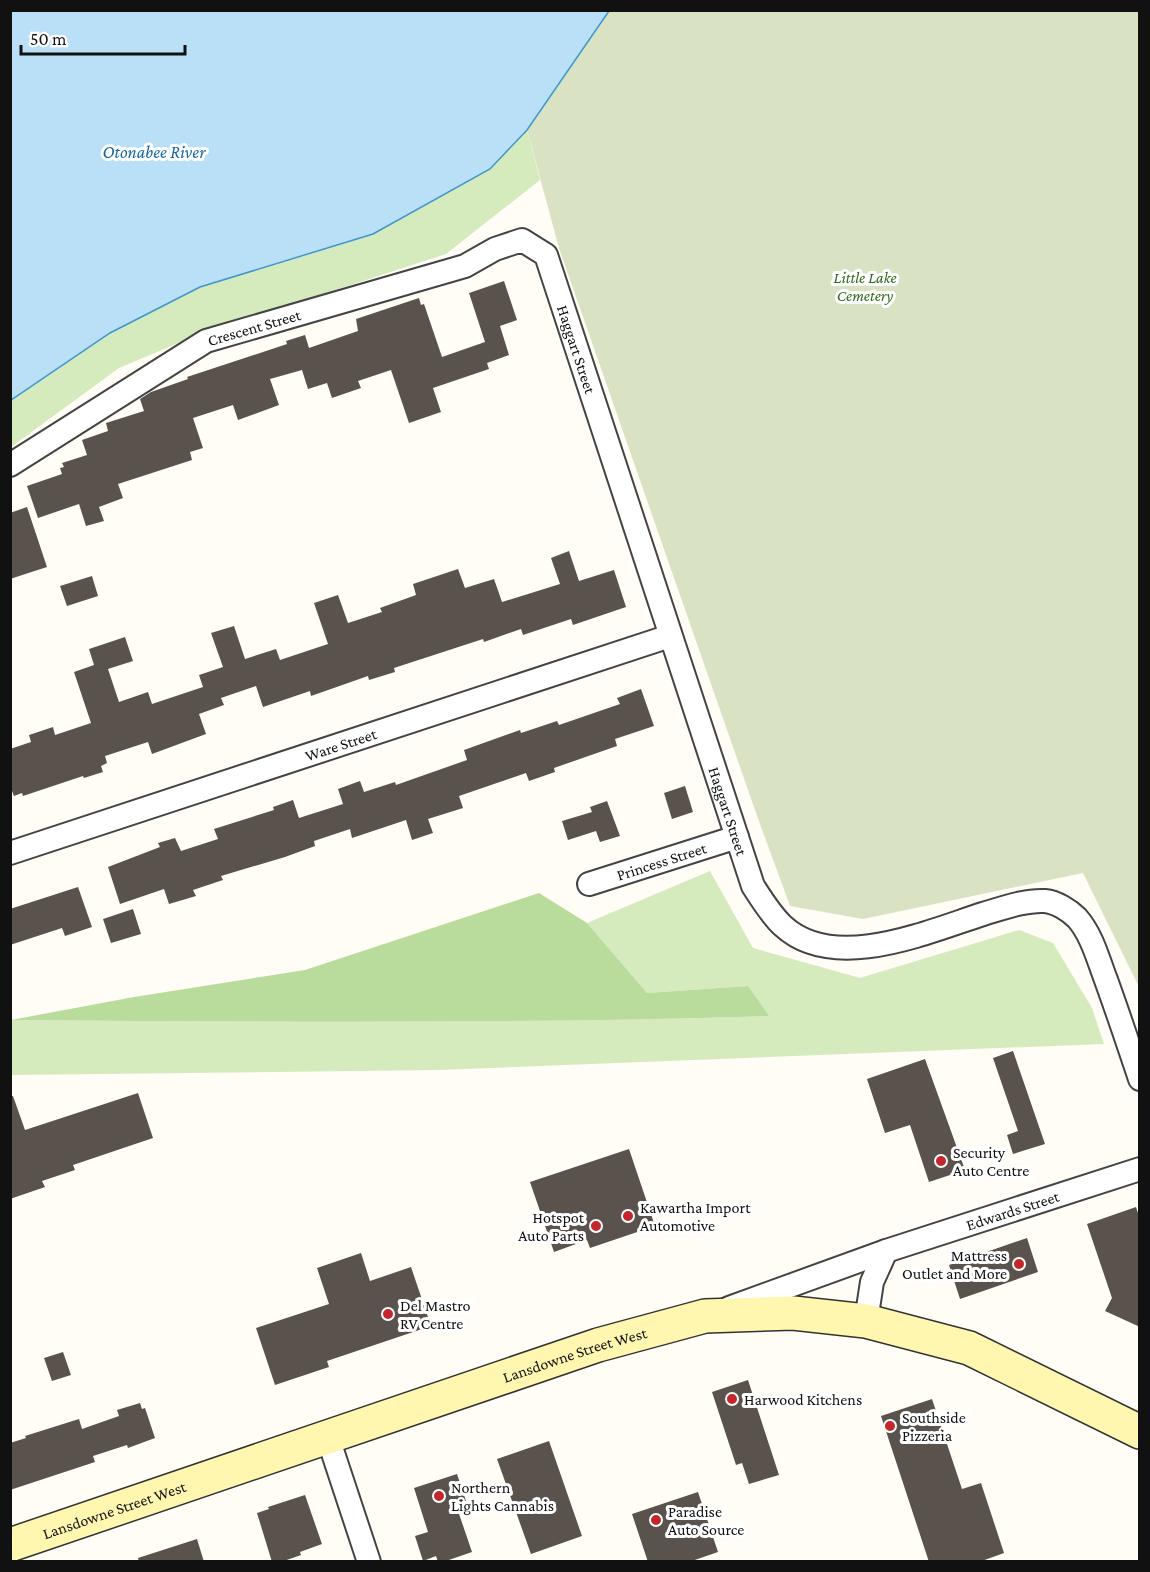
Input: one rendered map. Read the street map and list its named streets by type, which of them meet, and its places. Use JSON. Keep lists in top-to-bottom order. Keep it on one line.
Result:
{"streets":{"main road":["Lansdowne Street West"],"street":["Crescent Street","Haggart Street","Ware Street","Princess Street","Edwards Street"]},"crossings":[["Crescent Street","Haggart Street"],["Haggart Street","Ware Street"],["Haggart Street","Princess Street"],["Edwards Street","Lansdowne Street West"]],"water":["Otonabee River"],"parks":["Little Lake Cemetery"],"places":["Security Auto Centre","Kawartha Import Automotive","Hotspot Auto Parts","Mattress Outlet and More","Del Mastro RV Centre","Harwood Kitchens","Southside Pizzeria","Northern Lights Cannabis","Paradise Auto Source"],"scale_bar":"50 m"}
